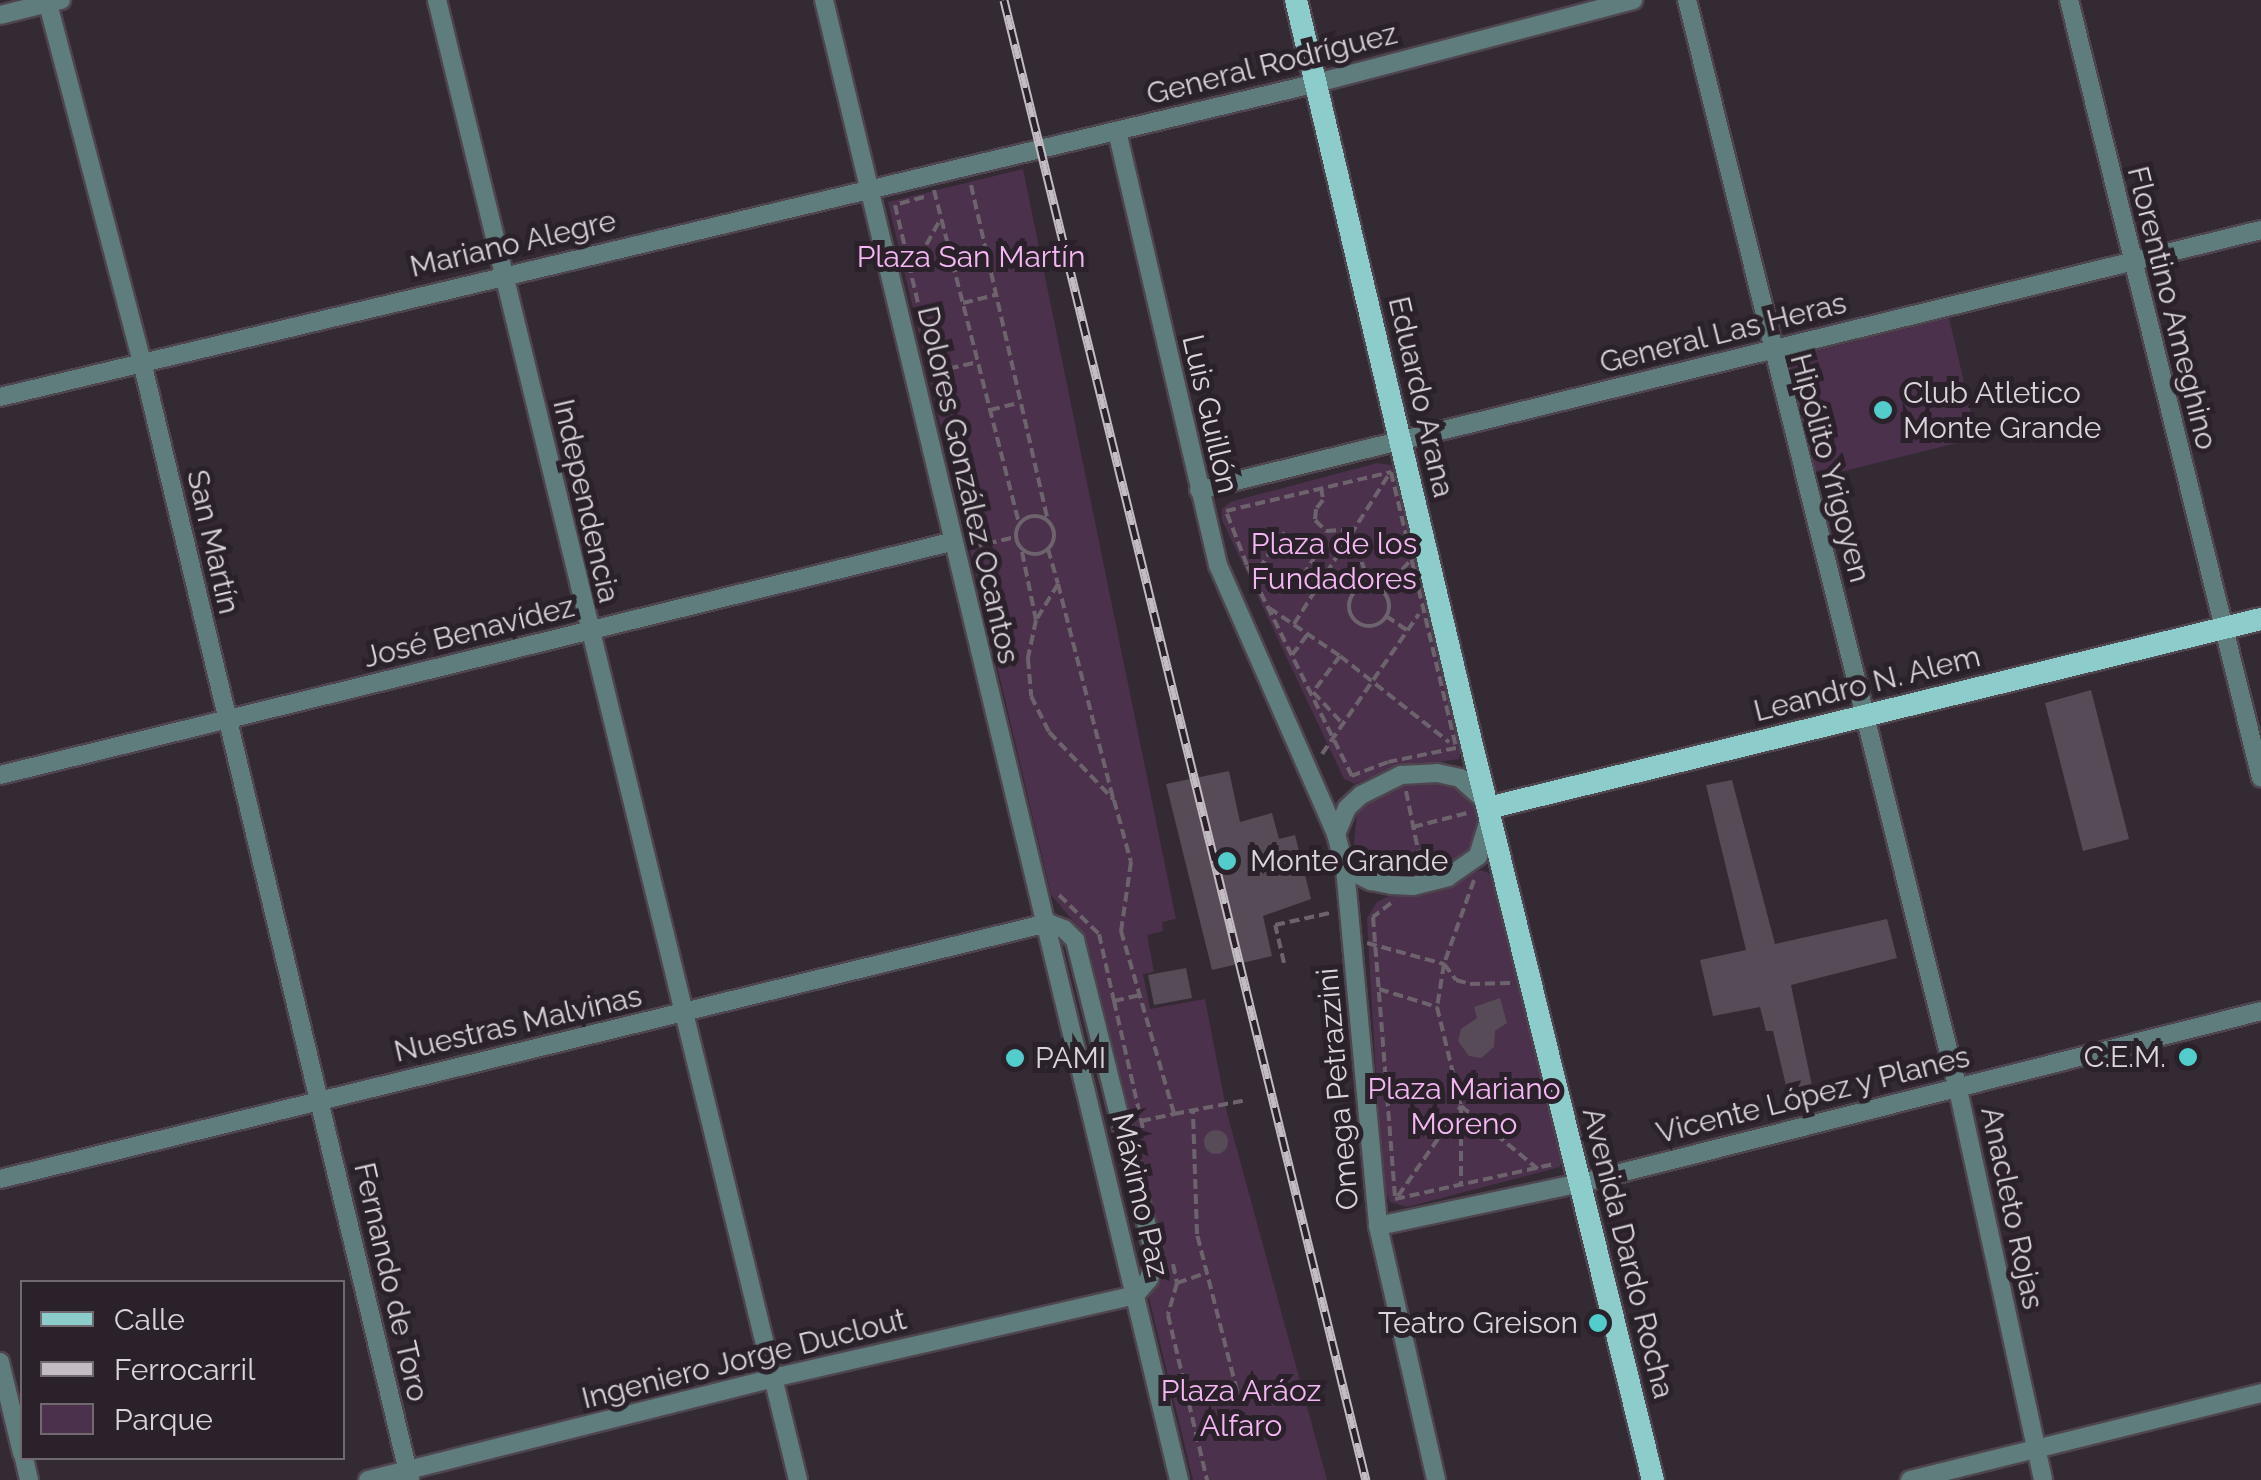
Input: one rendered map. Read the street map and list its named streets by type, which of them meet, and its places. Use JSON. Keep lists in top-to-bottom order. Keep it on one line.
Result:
{"streets":{"main road":["Eduardo Arana","Leandro N. Alem","Avenida Dardo Rocha"],"street":["General Rodríguez","Mariano Alegre","Florentino Ameghino","General Las Heras","Luis Guillón","Hipólito Yrigoyen","Dolores González Ocantos","Independencia","San Martín","José Benavídez","Nuestras Malvinas","Omega Petrazzini","Vicente López y Planes","Máximo Paz","Anacleto Rojas","Fernando de Toro","Ingeniero Jorge Duclout"]},"crossings":[["General Rodríguez","Mariano Alegre"],["General Rodríguez","Eduardo Arana"],["General Rodríguez","Luis Guillón"],["Mariano Alegre","Dolores González Ocantos"],["Mariano Alegre","Independencia"],["Mariano Alegre","San Martín"],["Florentino Ameghino","General Las Heras"],["Florentino Ameghino","Leandro N. Alem"],["General Las Heras","Eduardo Arana"],["General Las Heras","Luis Guillón"],["General Las Heras","Hipólito Yrigoyen"],["Eduardo Arana","Leandro N. Alem"],["Eduardo Arana","Avenida Dardo Rocha"],["Luis Guillón","Omega Petrazzini"],["Hipólito Yrigoyen","Leandro N. Alem"],["Hipólito Yrigoyen","Anacleto Rojas"],["Dolores González Ocantos","José Benavídez"],["Dolores González Ocantos","Nuestras Malvinas"],["Dolores González Ocantos","Máximo Paz"],["Independencia","José Benavídez"],["Independencia","Nuestras Malvinas"],["Independencia","Ingeniero Jorge Duclout"],["San Martín","José Benavídez"],["San Martín","Nuestras Malvinas"],["San Martín","Fernando de Toro"],["Leandro N. Alem","Anacleto Rojas"],["Leandro N. Alem","Avenida Dardo Rocha"],["Nuestras Malvinas","Máximo Paz"],["Nuestras Malvinas","Fernando de Toro"],["Omega Petrazzini","Vicente López y Planes"],["Vicente López y Planes","Anacleto Rojas"],["Vicente López y Planes","Avenida Dardo Rocha"],["Máximo Paz","Ingeniero Jorge Duclout"],["Fernando de Toro","Ingeniero Jorge Duclout"]],"parks":["Plaza San Martín","Plaza de los Fundadores","Plaza Mariano Moreno","Plaza Aráoz Alfaro"],"places":["Club Atletico Monte Grande","Monte Grande","C.E.M.","PAMI","Teatro Greison"],"legend":["Calle","Ferrocarril","Parque"]}
